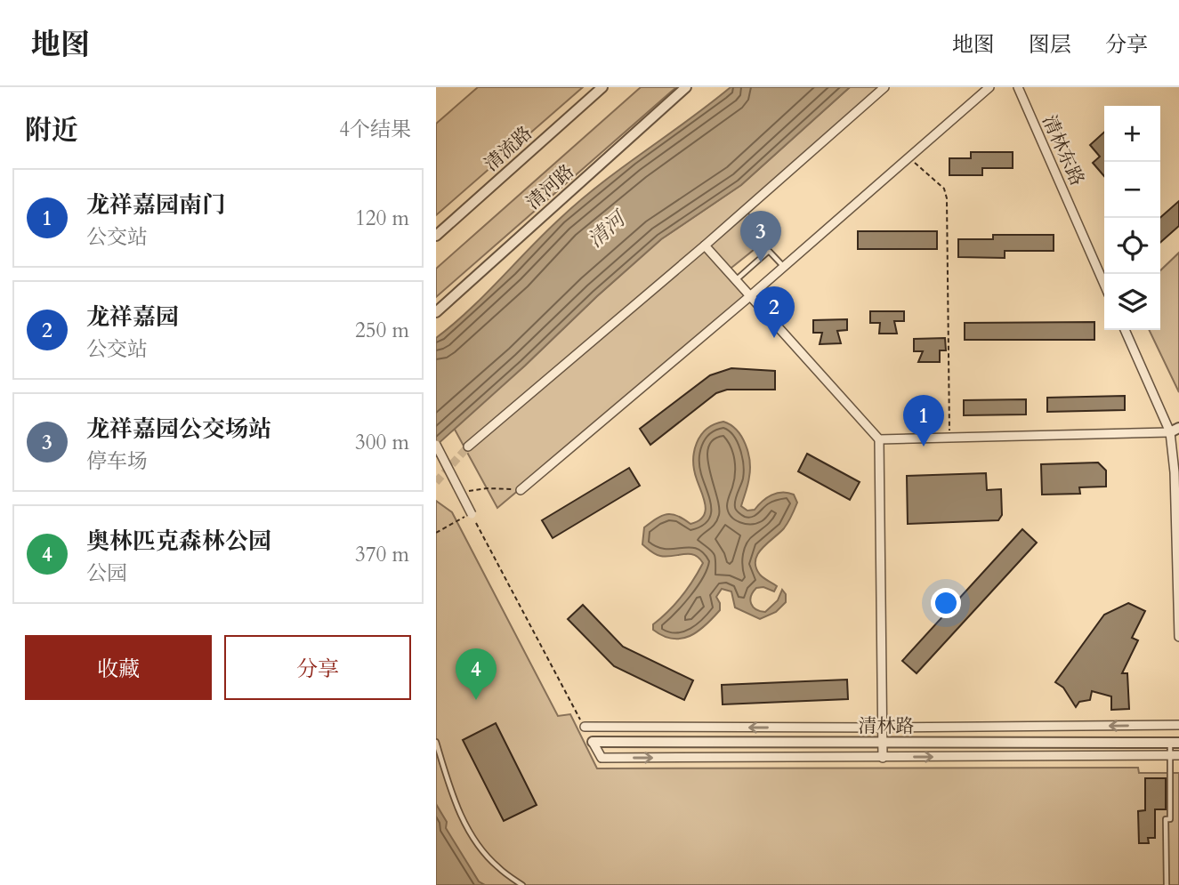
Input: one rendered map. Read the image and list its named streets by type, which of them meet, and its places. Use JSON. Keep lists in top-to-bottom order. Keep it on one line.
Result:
{"streets":{"street":["清流路","清林东路","清河路","清林路"]},"water":["清河"],"page":{"header":"地图","nav":["地图","图层","分享"],"heading":["附近","4个结果"],"map_buttons":["+","−"],"list":[{"mark":"1","name":"龙祥嘉园南门","note":"公交站","value":"120 m"},{"mark":"2","name":"龙祥嘉园","note":"公交站","value":"250 m"},{"mark":"3","name":"龙祥嘉园公交场站","note":"停车场","value":"300 m"},{"mark":"4","name":"奥林匹克森林公园","note":"公园","value":"370 m"}],"pins":["3","2","1","4"],"buttons":["收藏","分享"]}}
